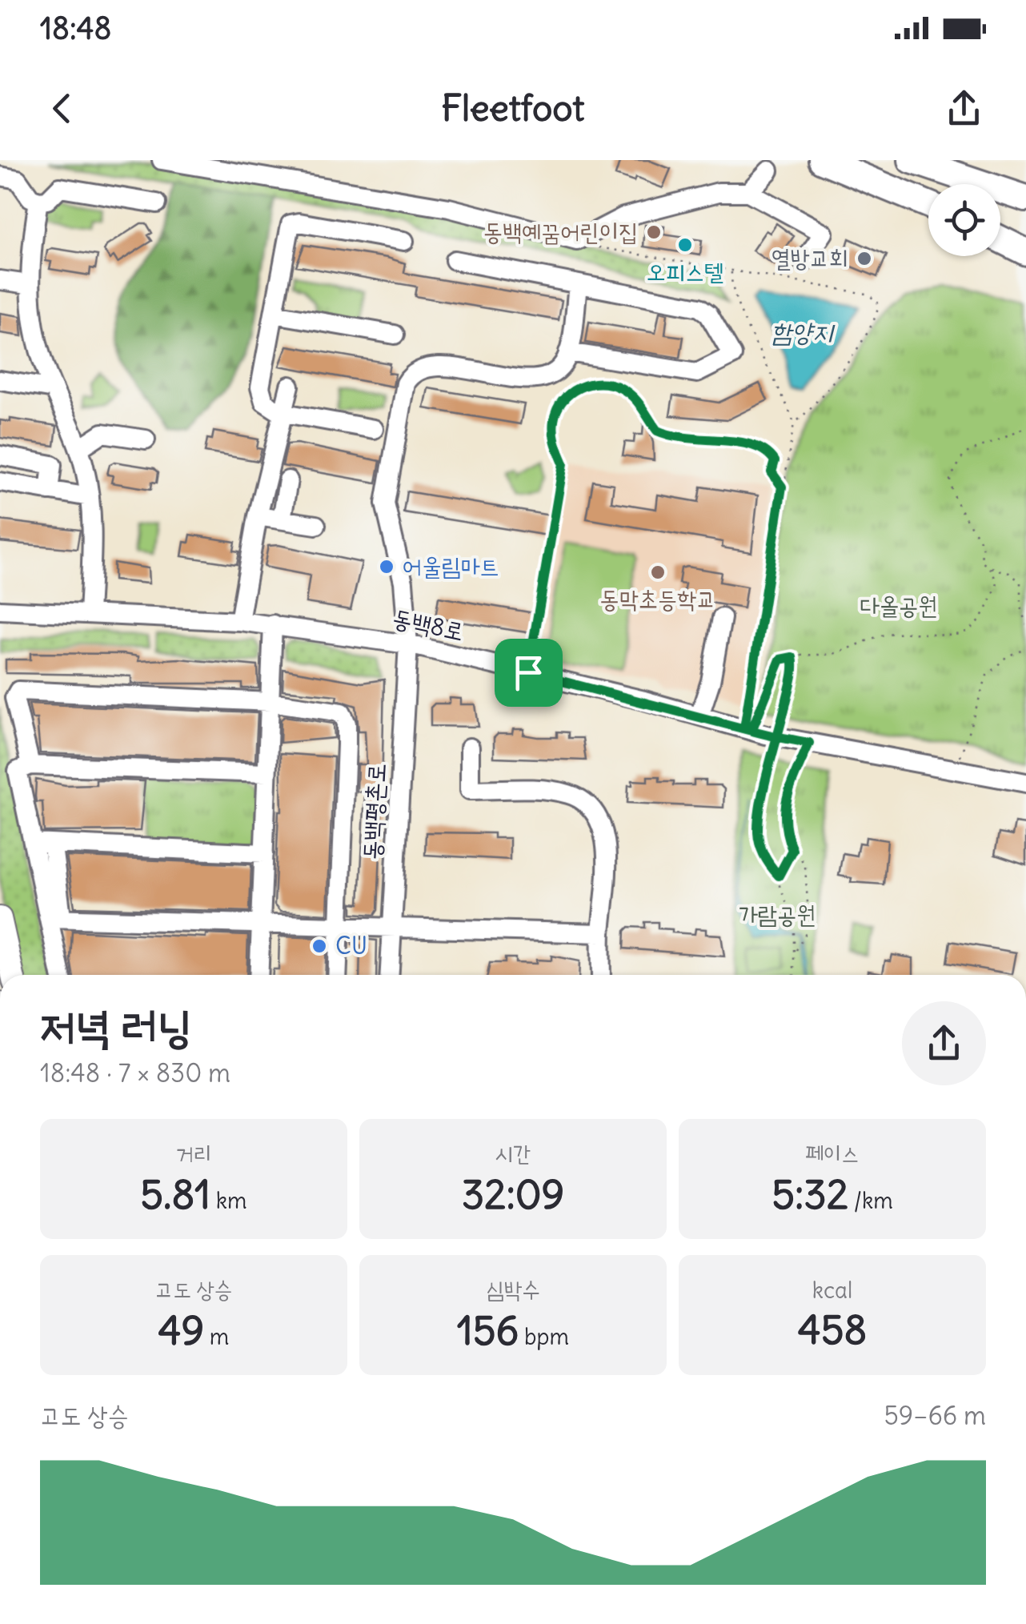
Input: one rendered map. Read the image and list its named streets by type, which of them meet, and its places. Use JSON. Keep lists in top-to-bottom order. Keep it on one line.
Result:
{"streets":{"street":["동백8로","동백평촌로"]},"crossings":[["동백8로","동백평촌로"]],"water":["함양지"],"parks":["다올공원","가람공원"],"places":["동백예꿈어린이집","오피스텔","열방교회","어울림마트","동막초등학교","CU"],"page":{"status":"18:48","header":"Fleetfoot","heading":["저녁 러닝","18:48 · 7 × 830 m"],"stats":[["거리","5.81 km"],["시간","32:09"],["페이스","5:32 /km"],["고도 상승","49 m"],["심박수","156 bpm"],["kcal","458"]],"chart":["고도 상승","59–66 m"]}}
